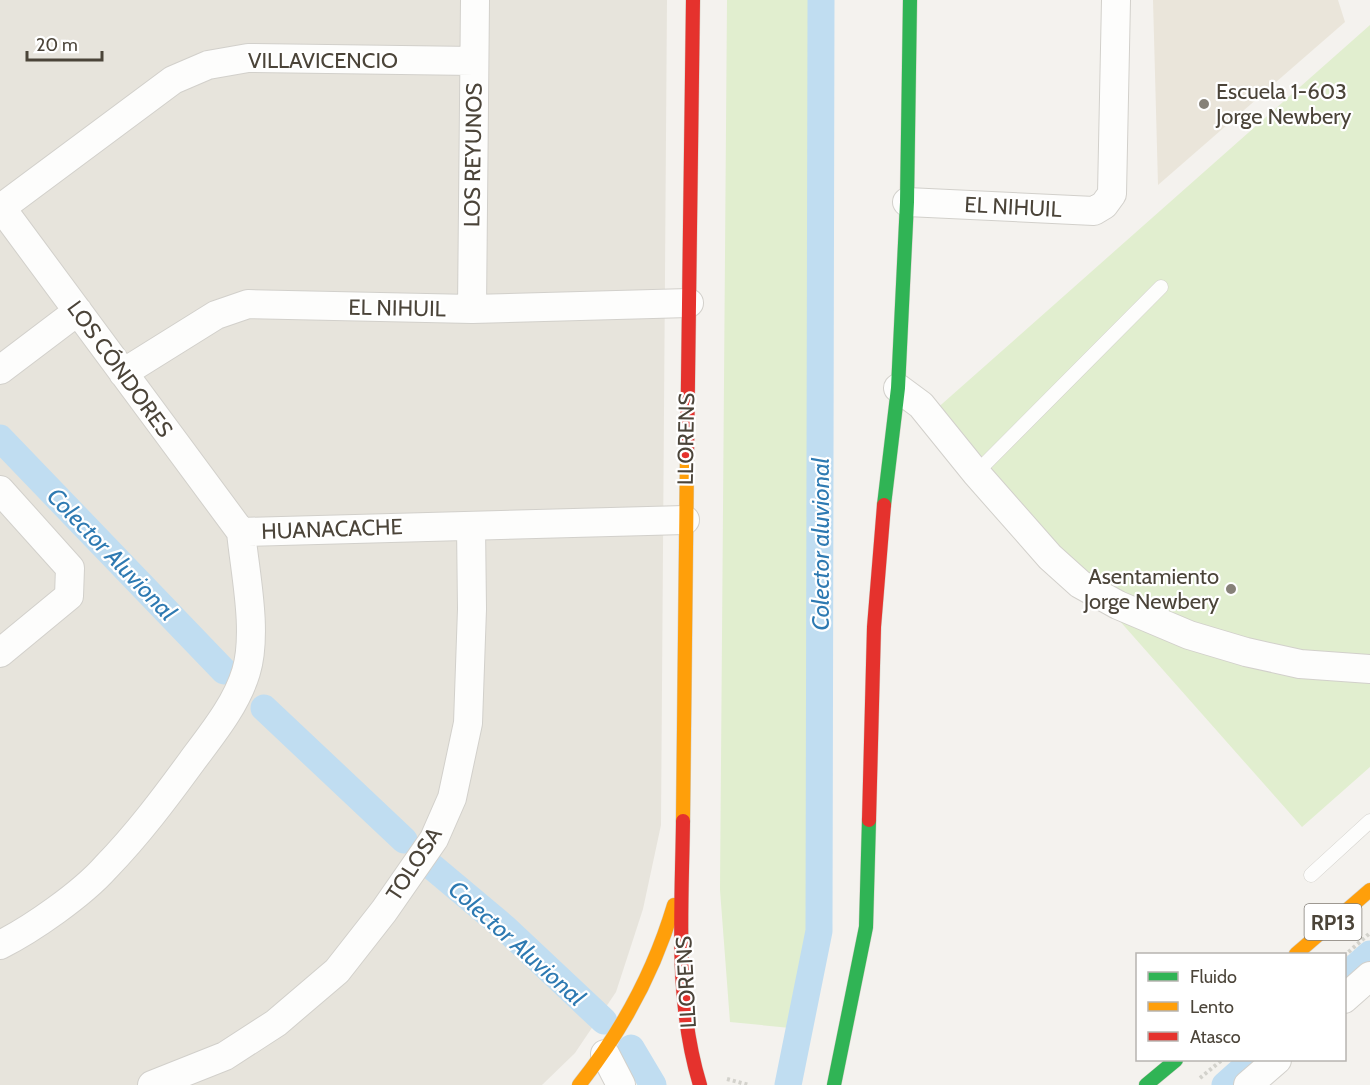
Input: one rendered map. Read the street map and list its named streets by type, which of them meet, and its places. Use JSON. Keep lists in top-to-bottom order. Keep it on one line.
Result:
{"streets":{"street":["VILLAVICENCIO","LOS REYUNOS","EL NIHUIL","LOS CÓNDORES","LLORENS","HUANACACHE","TOLOSA","RP13"]},"crossings":[["VILLAVICENCIO","LOS REYUNOS"],["VILLAVICENCIO","LOS CÓNDORES"],["LOS REYUNOS","EL NIHUIL"],["EL NIHUIL","LOS CÓNDORES"],["EL NIHUIL","LLORENS"],["LOS CÓNDORES","HUANACACHE"],["LLORENS","HUANACACHE"],["HUANACACHE","TOLOSA"]],"water":["Colector aluvional","Colector Aluvional"],"places":["Escuela 1-603 Jorge Newbery","Asentamiento Jorge Newbery"],"legend":["Fluido","Lento","Atasco"],"scale_bar":"20 m"}
